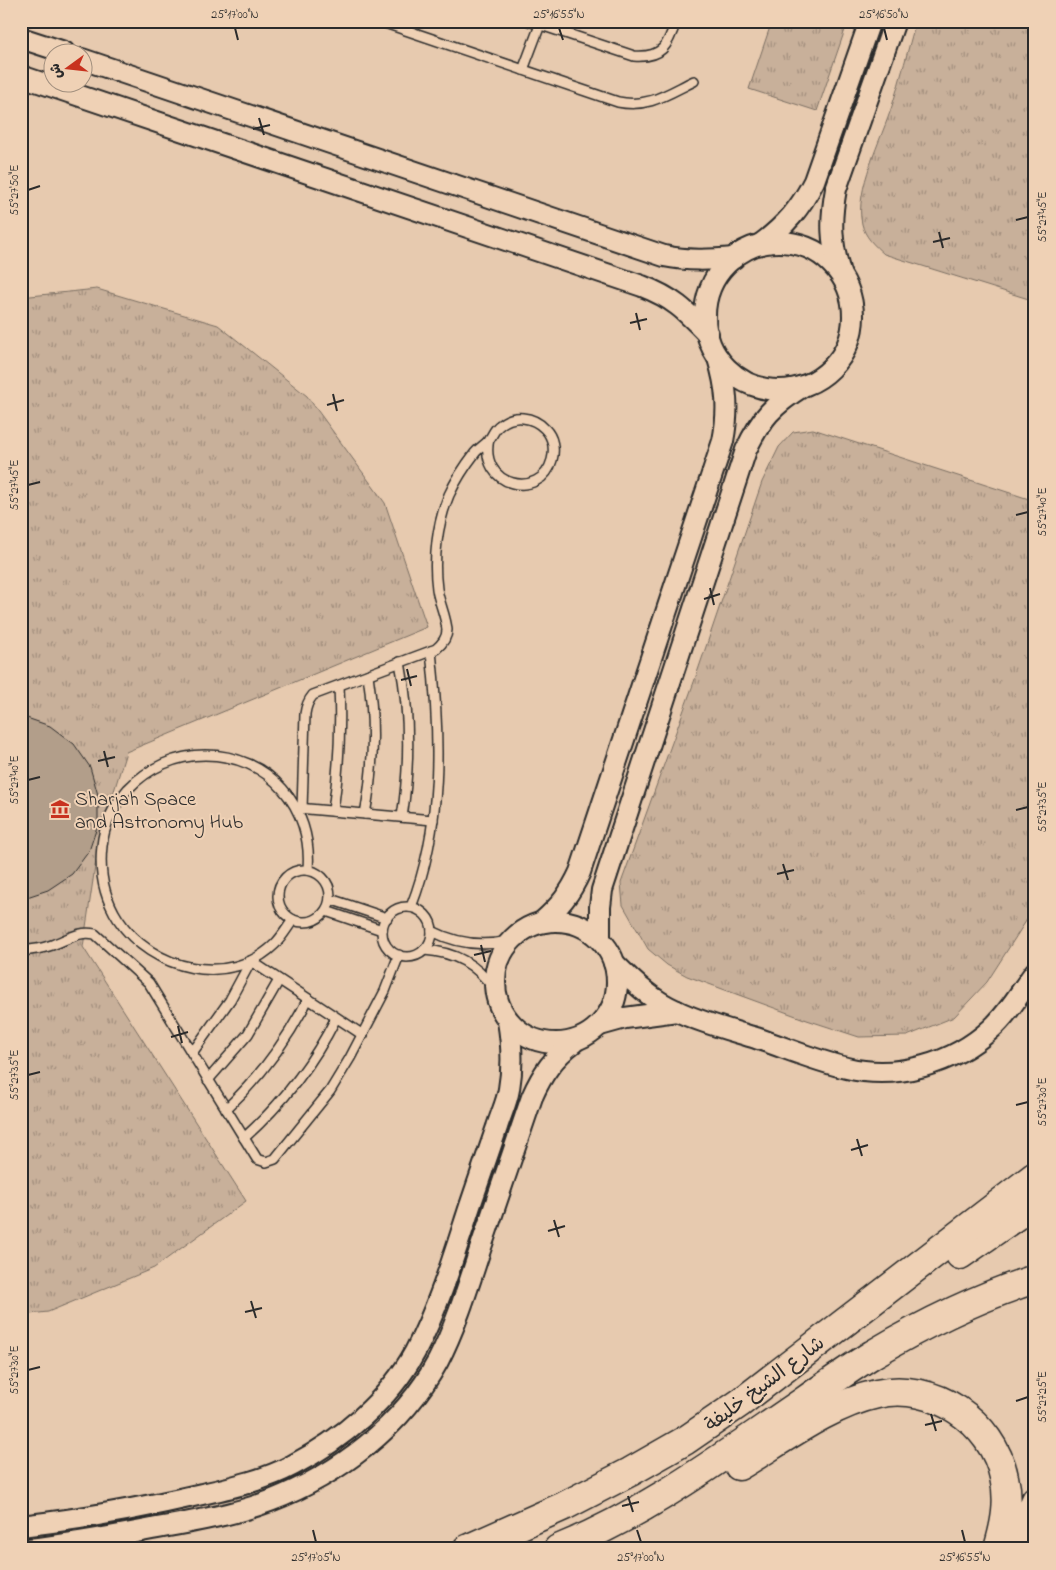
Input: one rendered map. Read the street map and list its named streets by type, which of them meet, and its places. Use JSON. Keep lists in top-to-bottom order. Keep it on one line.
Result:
{"streets":{"highway":["شارع الشيخ خليفة"]},"places":{"museum":["Sharjah Space and Astronomy Hub"]},"north":"left","coordinates":["25°17'00\"N","25°16'55\"N","25°16'50\"N","55°27'50\"E","55°27'45\"E","55°27'40\"E","55°27'35\"E","55°27'30\"E","55°27'25\"E","25°17'05\"N"]}
